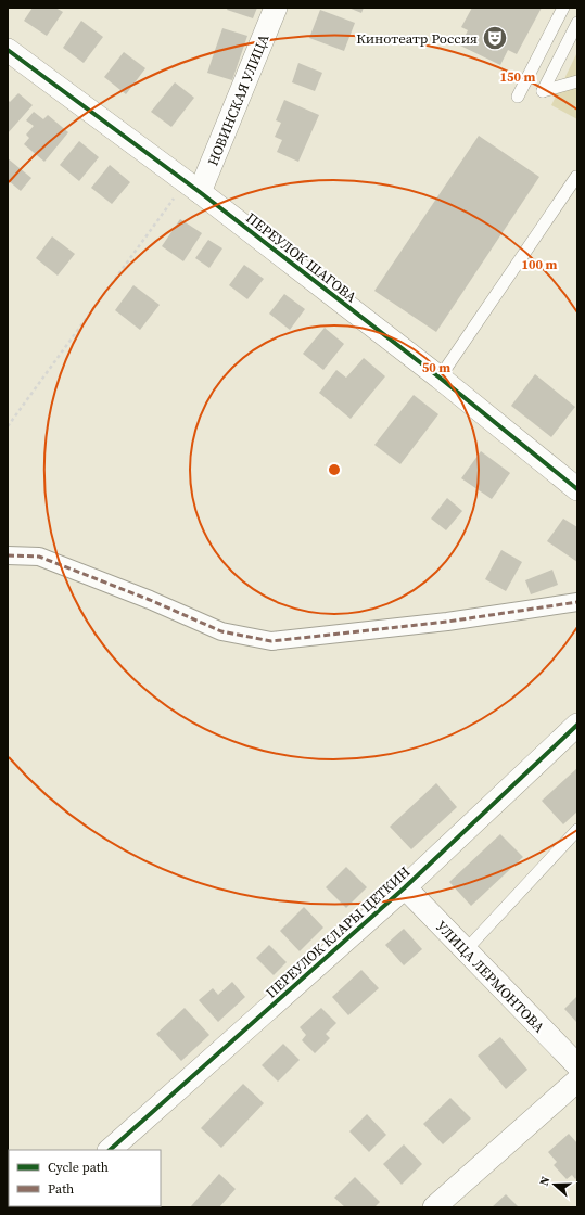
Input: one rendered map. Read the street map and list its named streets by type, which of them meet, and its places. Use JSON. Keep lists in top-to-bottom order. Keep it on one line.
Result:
{"streets":{"street":["НОВИНСКАЯ УЛИЦА","ПЕРЕУЛОК ШАГОВА","ПЕРЕУЛОК КЛАРЫ ЦЕТКИН","УЛИЦА ЛЕРМОНТОВА"]},"crossings":[["НОВИНСКАЯ УЛИЦА","ПЕРЕУЛОК ШАГОВА"],["ПЕРЕУЛОК КЛАРЫ ЦЕТКИН","УЛИЦА ЛЕРМОНТОВА"]],"places":{"theatre":["Кинотеатр Россия"]},"legend":["Cycle path","Path"],"north":"left","rings":["150 m","100 m","50 m"]}
